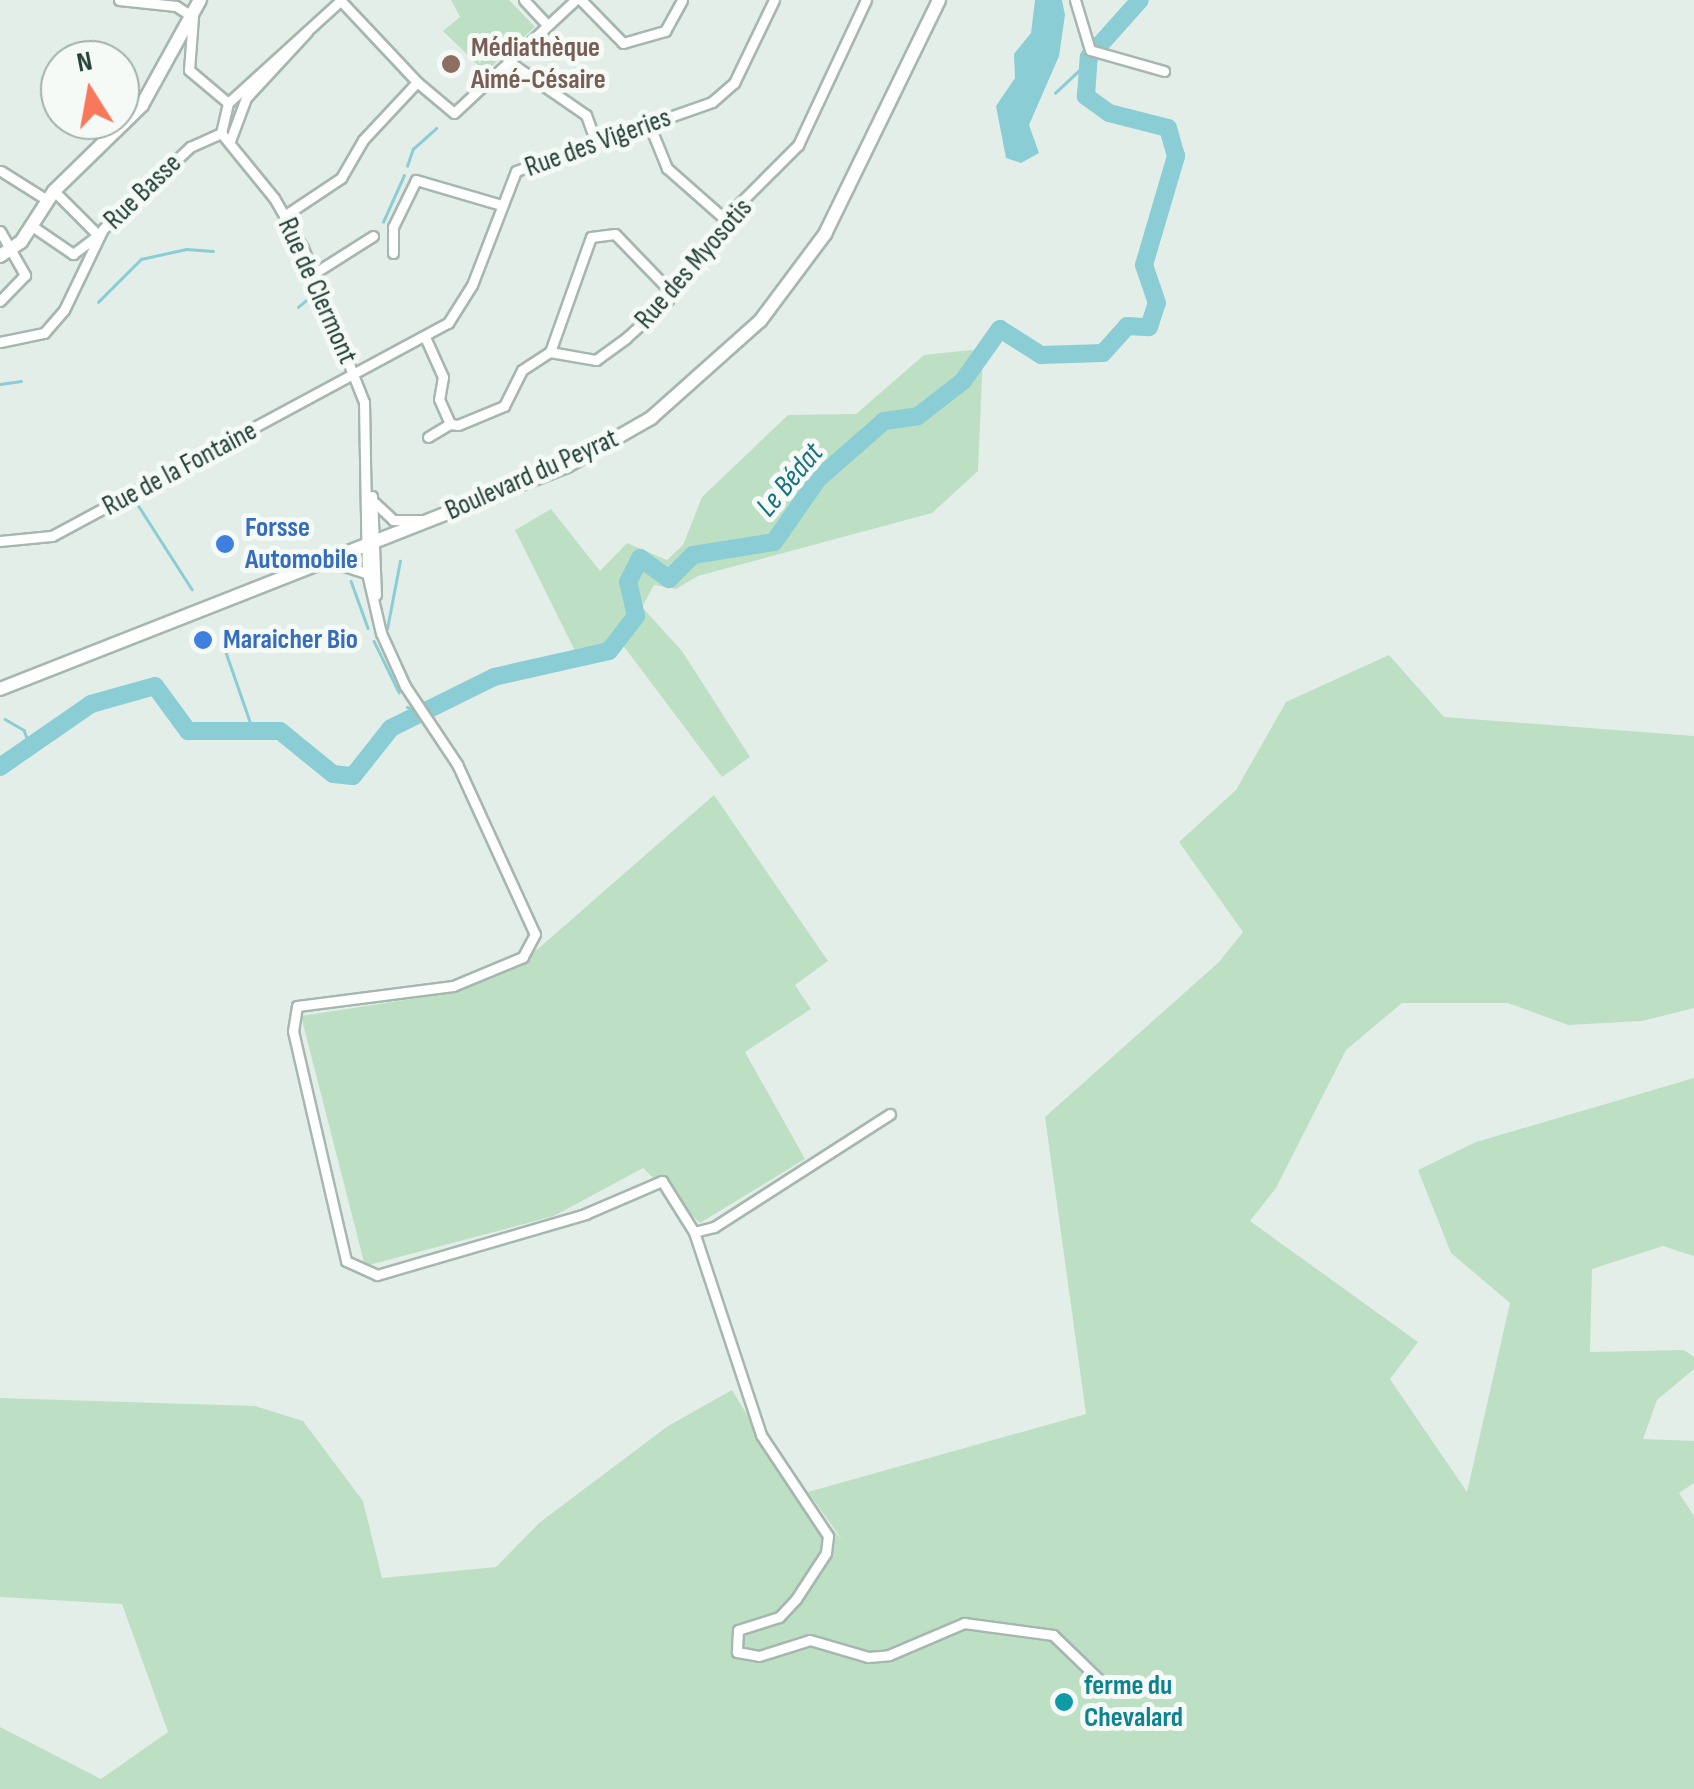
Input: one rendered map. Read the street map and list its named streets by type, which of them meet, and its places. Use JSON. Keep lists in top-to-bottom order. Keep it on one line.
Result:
{"streets":{"main road":["Boulevard du Peyrat"],"street":["Rue des Vigeries","Rue Basse","Rue des Myosotis","Rue de Clermont","Rue de la Fontaine"]},"crossings":[["Rue des Vigeries","Rue de Clermont"],["Rue des Vigeries","Rue de la Fontaine"],["Rue Basse","Rue de Clermont"],["Rue de Clermont","Rue de la Fontaine"],["Rue de Clermont","Boulevard du Peyrat"]],"water":["Le Bédat"],"places":["Médiathèque Aimé-Césaire","Forsse Automobile","Maraicher Bio","ferme du Chevalard"],"north":"top"}
